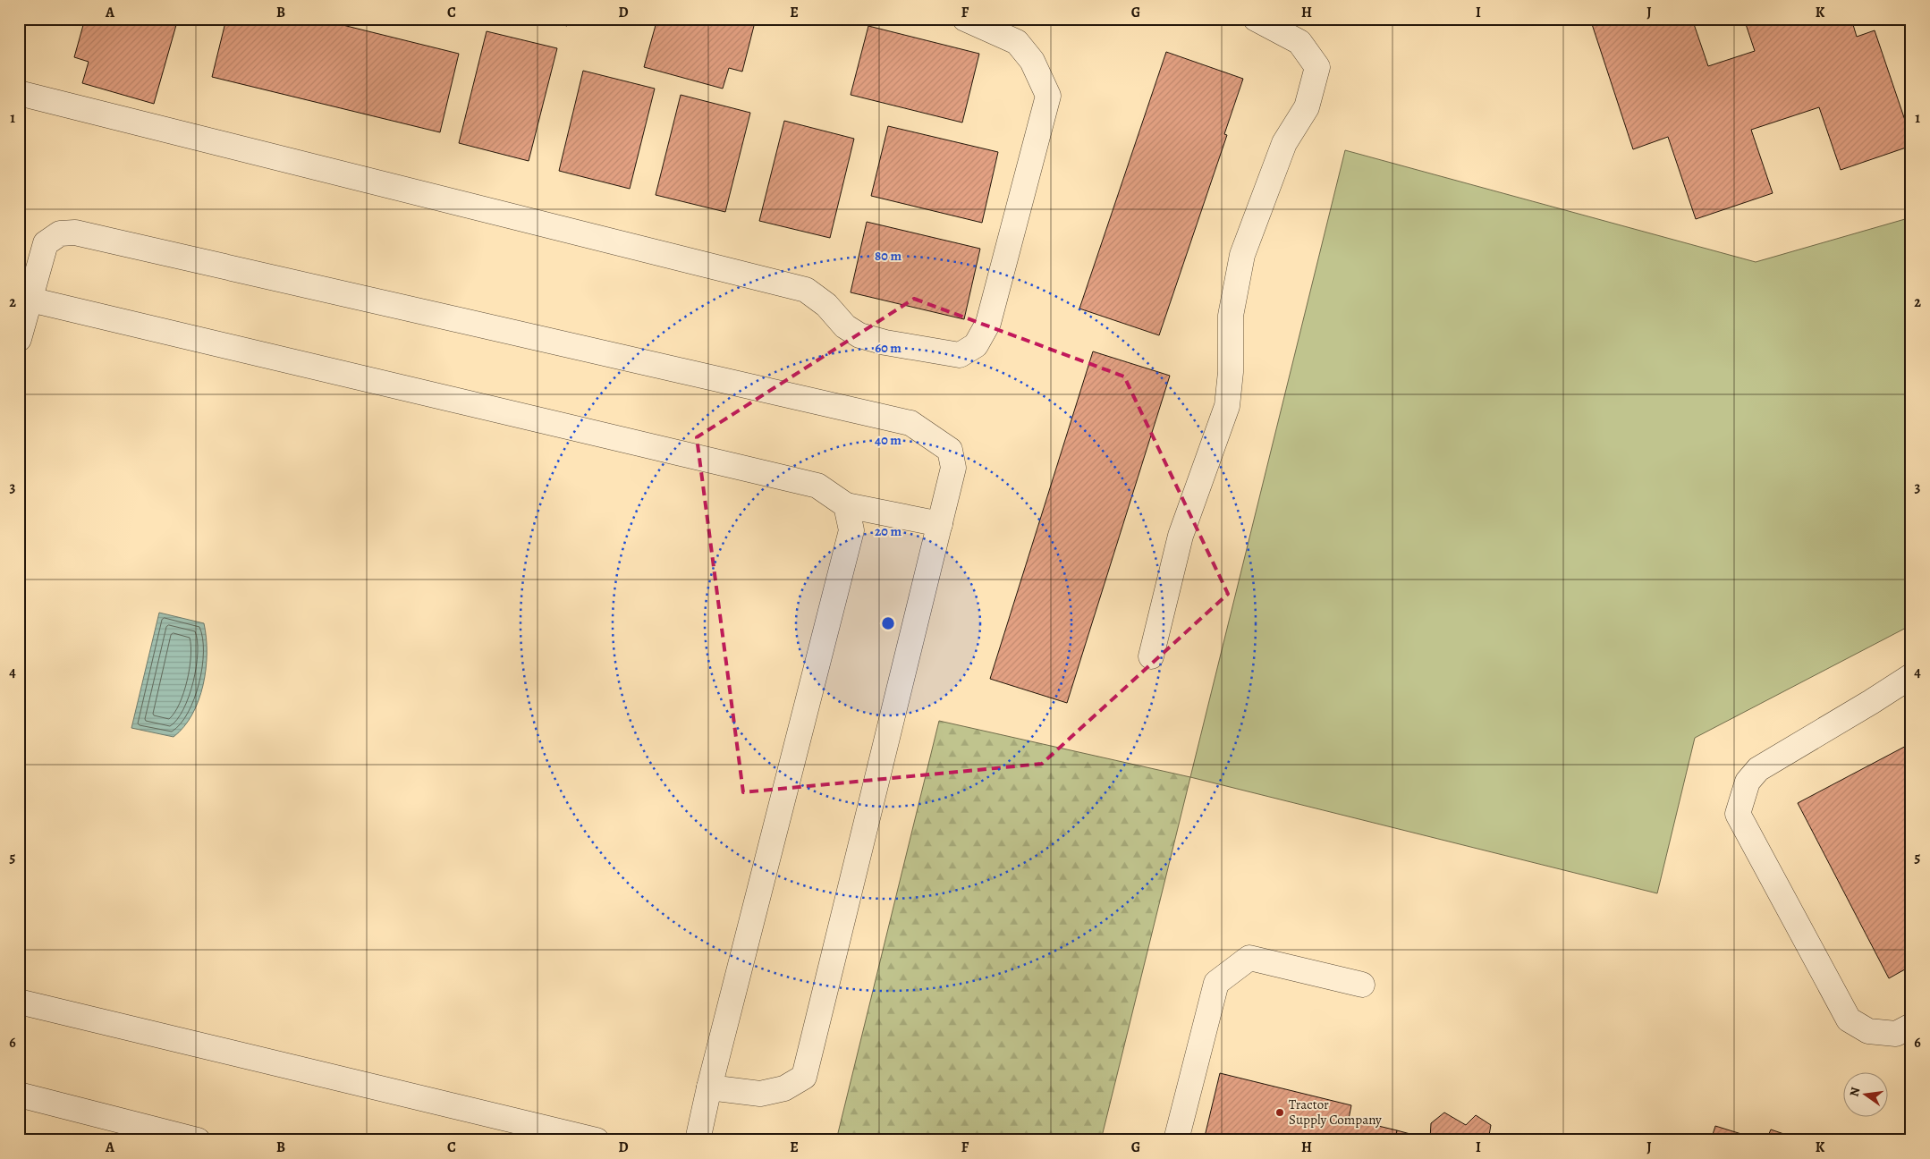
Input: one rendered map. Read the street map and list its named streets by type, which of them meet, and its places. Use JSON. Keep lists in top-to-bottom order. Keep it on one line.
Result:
{"places":["Tractor Supply Company"],"north":"left","grid":{"columns":["A","B","C","D","E","F","G","H","I","J","K"],"rows":["1","2","3","4","5","6"]},"rings":["80 m","60 m","40 m","20 m"]}
